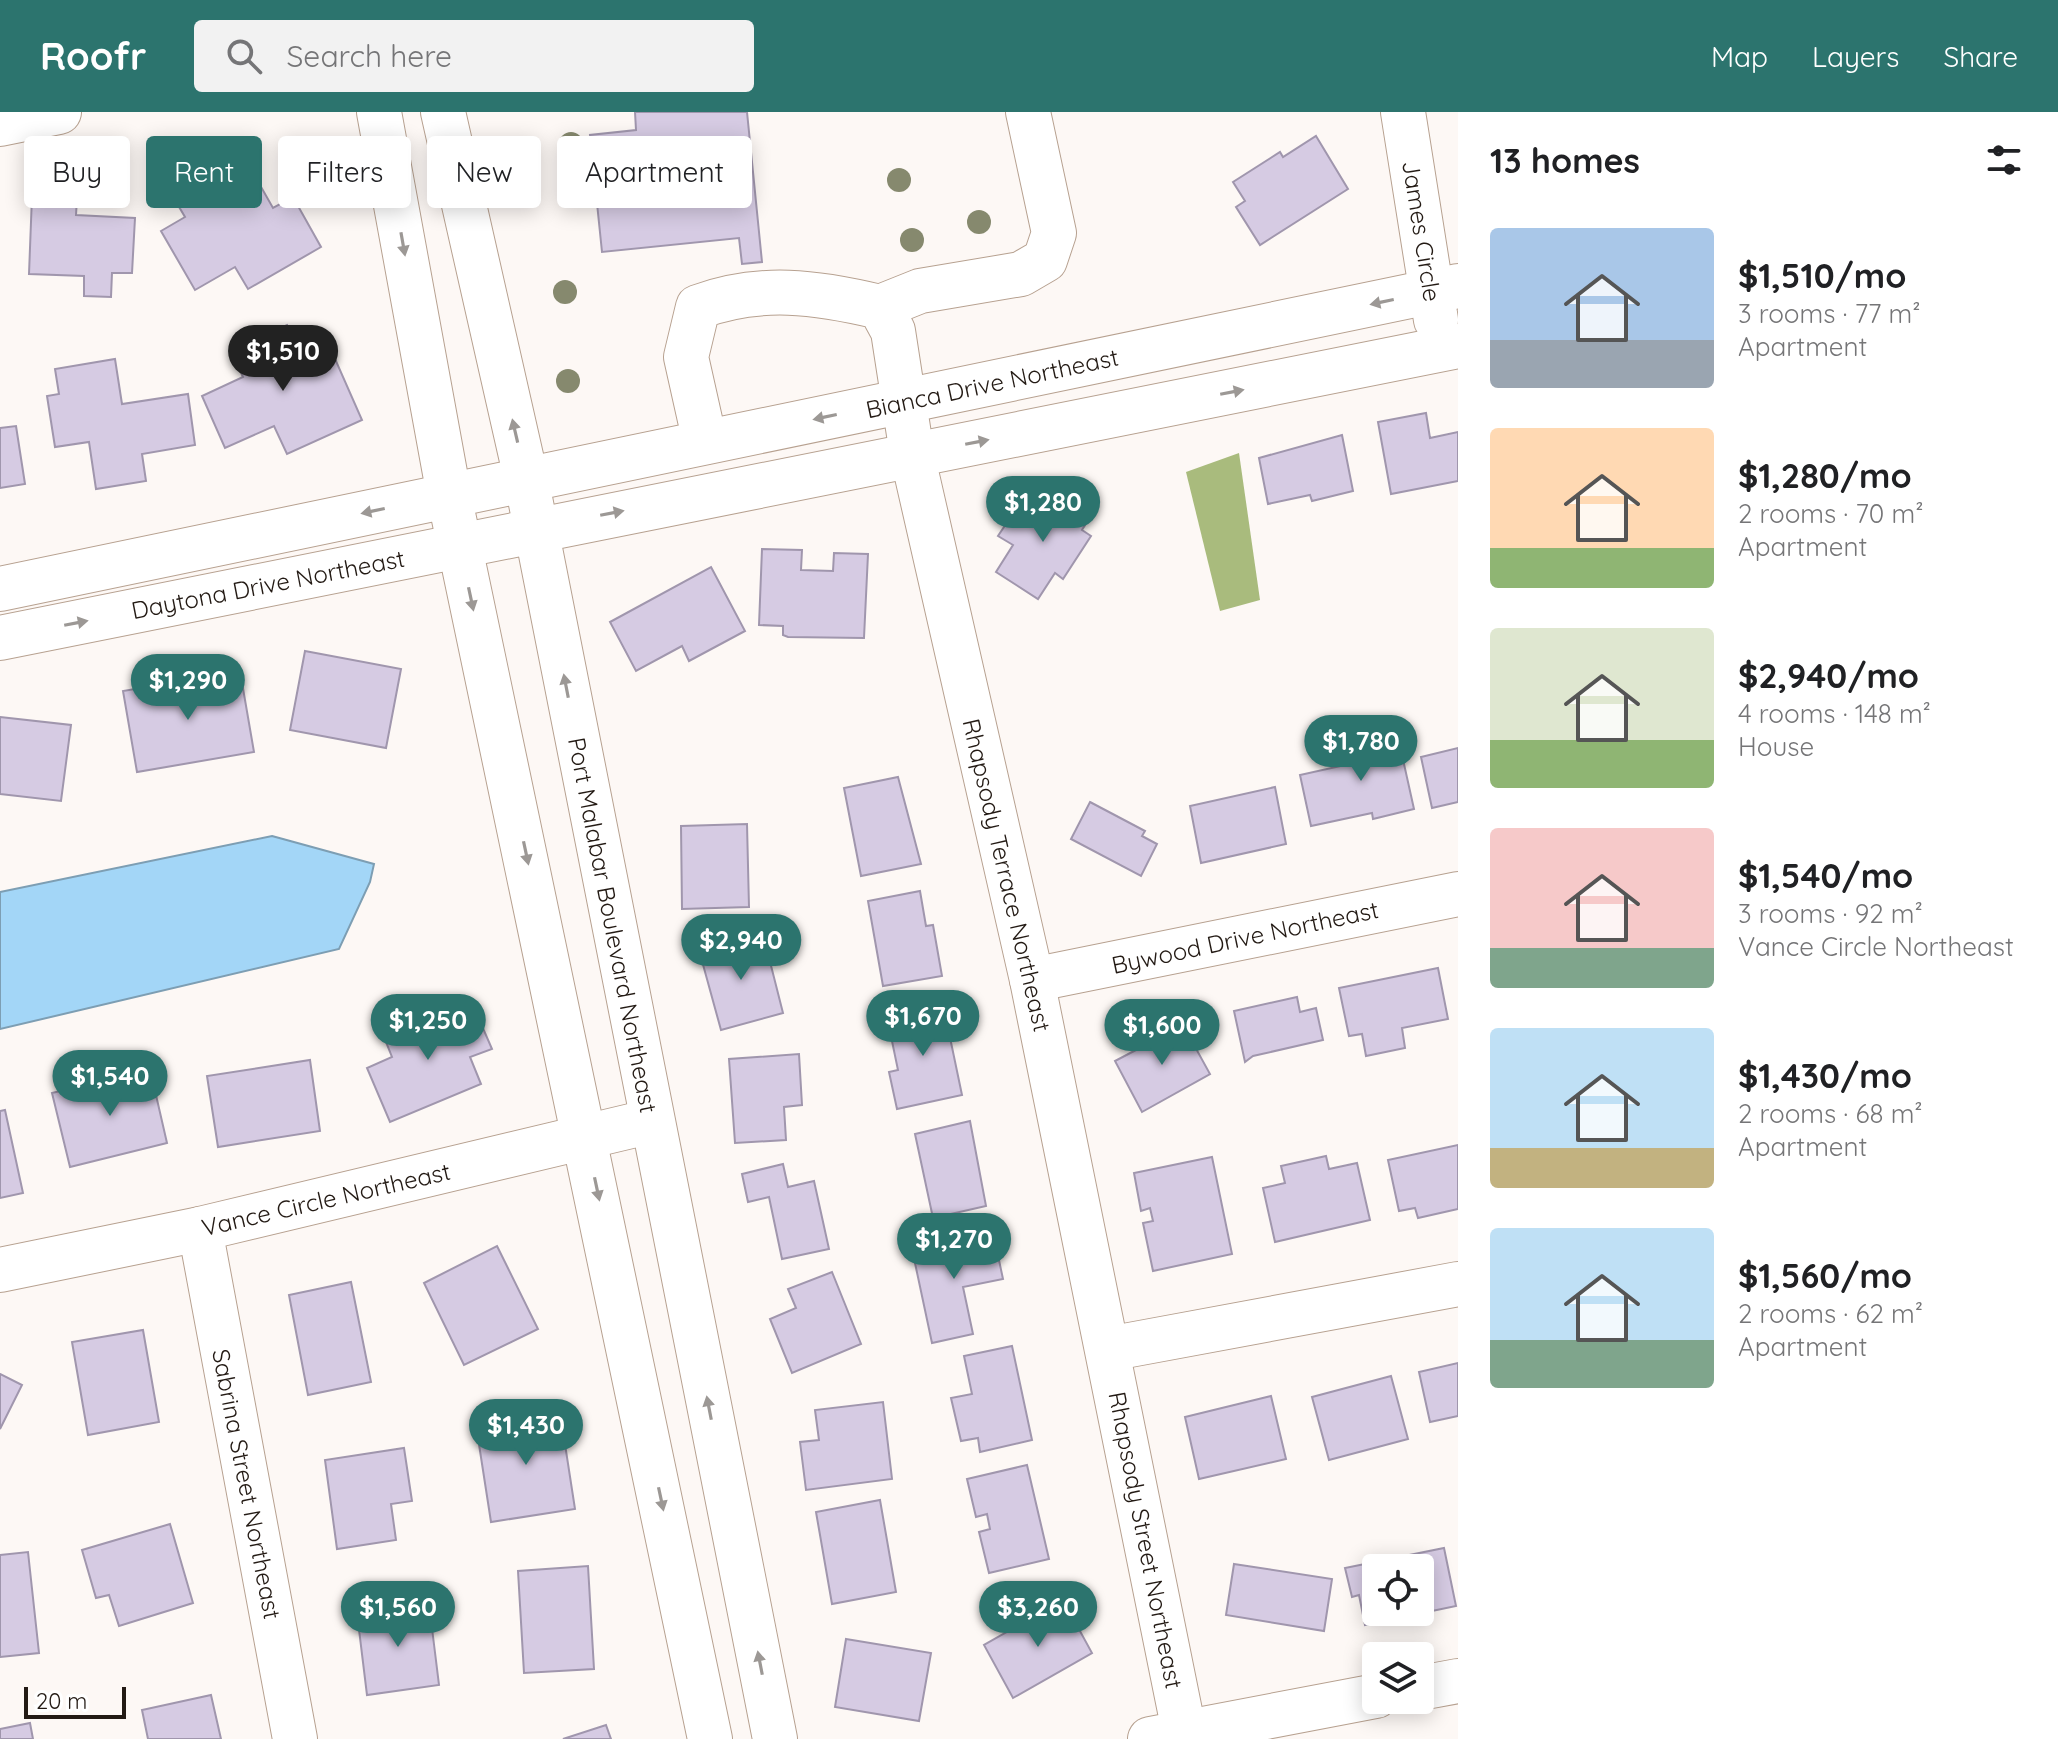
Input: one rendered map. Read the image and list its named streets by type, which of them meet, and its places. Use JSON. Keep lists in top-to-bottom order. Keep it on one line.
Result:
{"streets":{"street":["James Circle","Bianca Drive Northeast","Daytona Drive Northeast","Rhapsody Terrace Northeast","Port Malabar Boulevard Northeast","Bywood Drive Northeast","Vance Circle Northeast","Sabrina Street Northeast","Rhapsody Street Northeast"]},"crossings":[["James Circle","Bianca Drive Northeast"],["Bianca Drive Northeast","Daytona Drive Northeast"],["Bianca Drive Northeast","Rhapsody Terrace Northeast"],["Bianca Drive Northeast","Port Malabar Boulevard Northeast"],["Daytona Drive Northeast","Port Malabar Boulevard Northeast"],["Rhapsody Terrace Northeast","Bywood Drive Northeast"],["Rhapsody Terrace Northeast","Rhapsody Street Northeast"],["Port Malabar Boulevard Northeast","Vance Circle Northeast"],["Vance Circle Northeast","Sabrina Street Northeast"]],"scale_bar":"20 m","page":{"header":"Roofr","search":"Search here","nav":["Map","Layers","Share"],"heading":"13 homes","chip":["Buy","Rent","Filters","New","Apartment"],"list":[{"name":"$1,510/mo","note":"3 rooms · 77 m² · Apartment"},{"name":"$1,280/mo","note":"2 rooms · 70 m² · Apartment"},{"name":"$2,940/mo","note":"4 rooms · 148 m² · House"},{"name":"$1,540/mo","note":"3 rooms · 92 m² · Vance Circle Northeast"},{"name":"$1,430/mo","note":"2 rooms · 68 m² · Apartment"},{"name":"$1,560/mo","note":"2 rooms · 62 m² · Apartment"}],"price":["$1,510","$1,280","$1,290","$1,780","$2,940","$1,670","$1,250","$1,600","$1,540","$1,270","$1,430","$1,560","$3,260"],"scale":"20 m"}}
